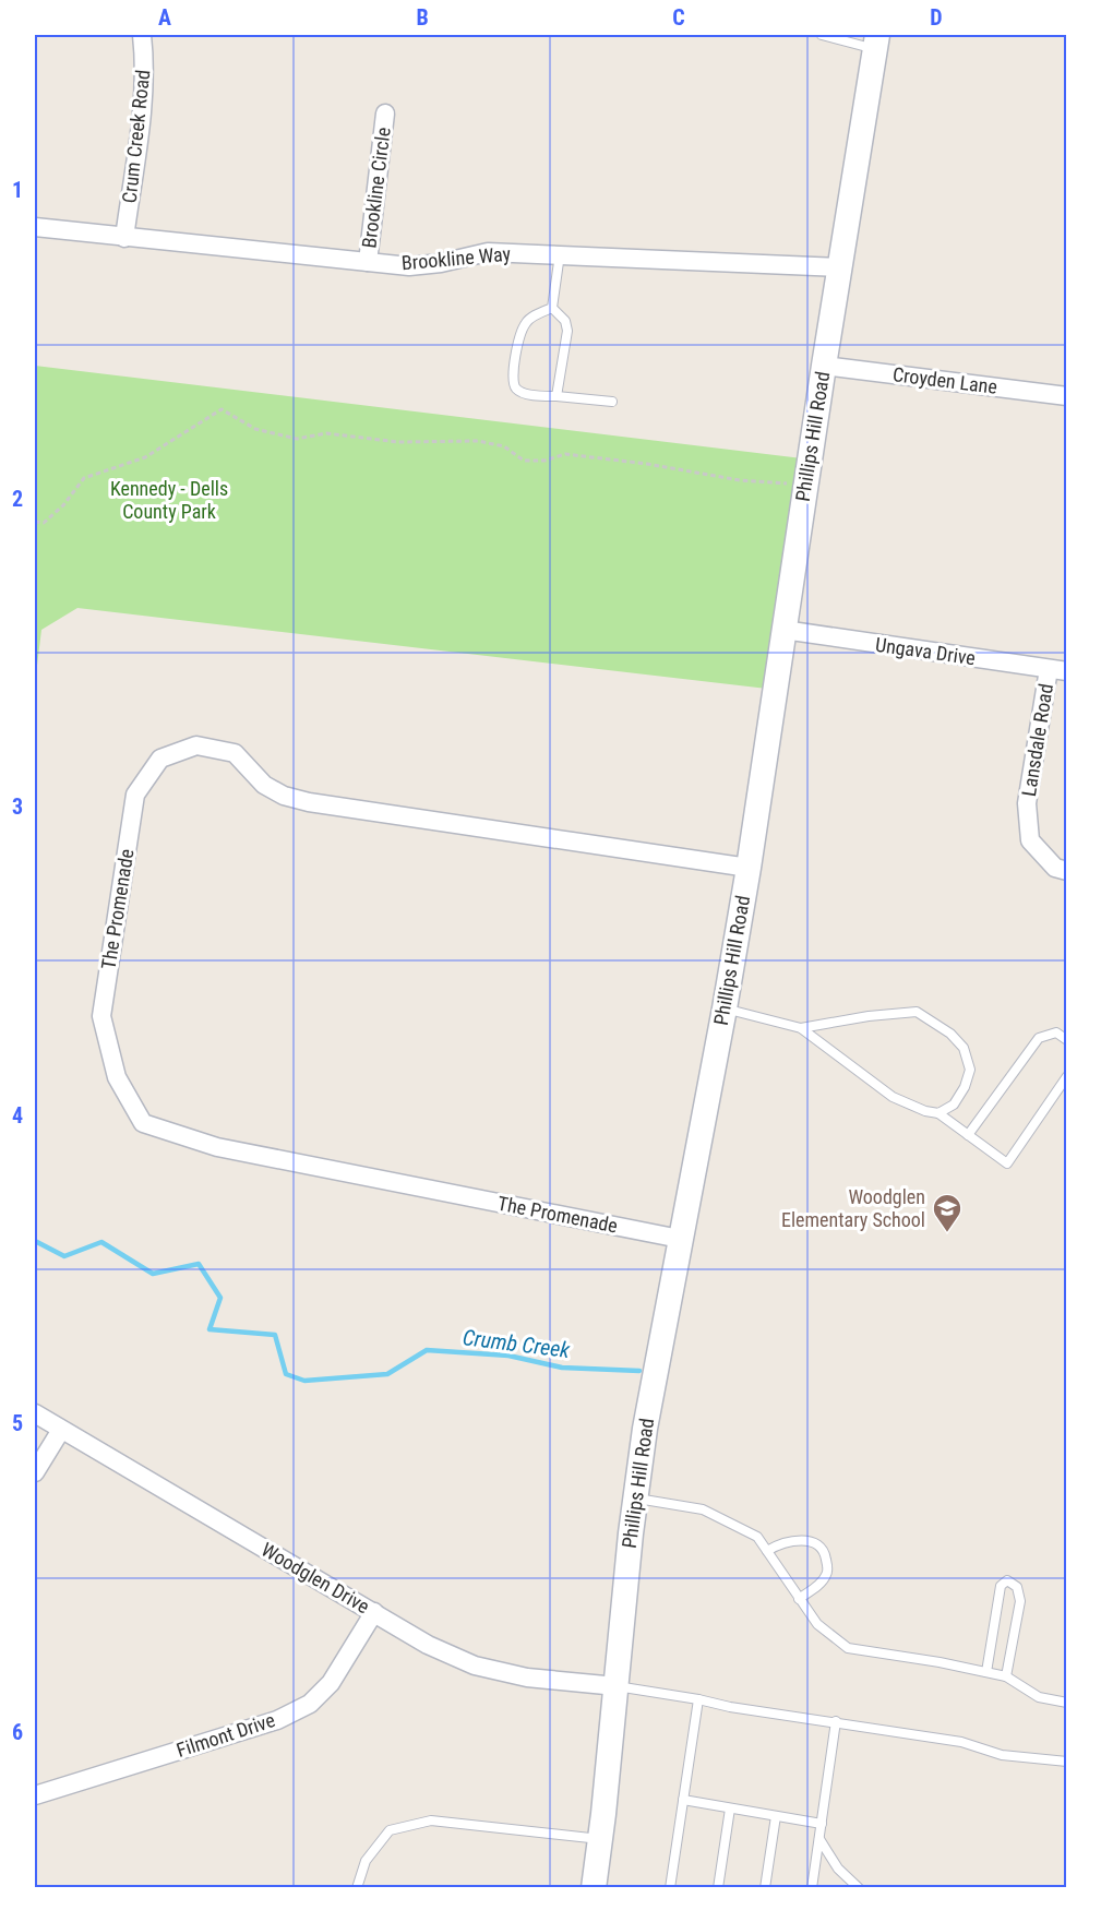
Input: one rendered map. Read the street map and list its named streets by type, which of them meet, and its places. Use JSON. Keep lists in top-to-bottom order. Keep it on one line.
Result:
{"streets":{"street":["Crum Creek Road","Brookline Circle","Brookline Way","Croyden Lane","Phillips Hill Road","Ungava Drive","Lansdale Road","The Promenade","Woodglen Drive","Filmont Drive"]},"crossings":[["Crum Creek Road","Brookline Way"],["Brookline Circle","Brookline Way"],["Brookline Way","Phillips Hill Road"],["Croyden Lane","Phillips Hill Road"],["Phillips Hill Road","Ungava Drive"],["Phillips Hill Road","The Promenade"],["Phillips Hill Road","Woodglen Drive"],["Ungava Drive","Lansdale Road"],["Woodglen Drive","Filmont Drive"]],"water":["Crumb Creek"],"parks":["Kennedy - Dells County Park"],"places":{"school or university":["Woodglen Elementary School"]},"grid":{"columns":["A","B","C","D"],"rows":["1","2","3","4","5","6"]}}
